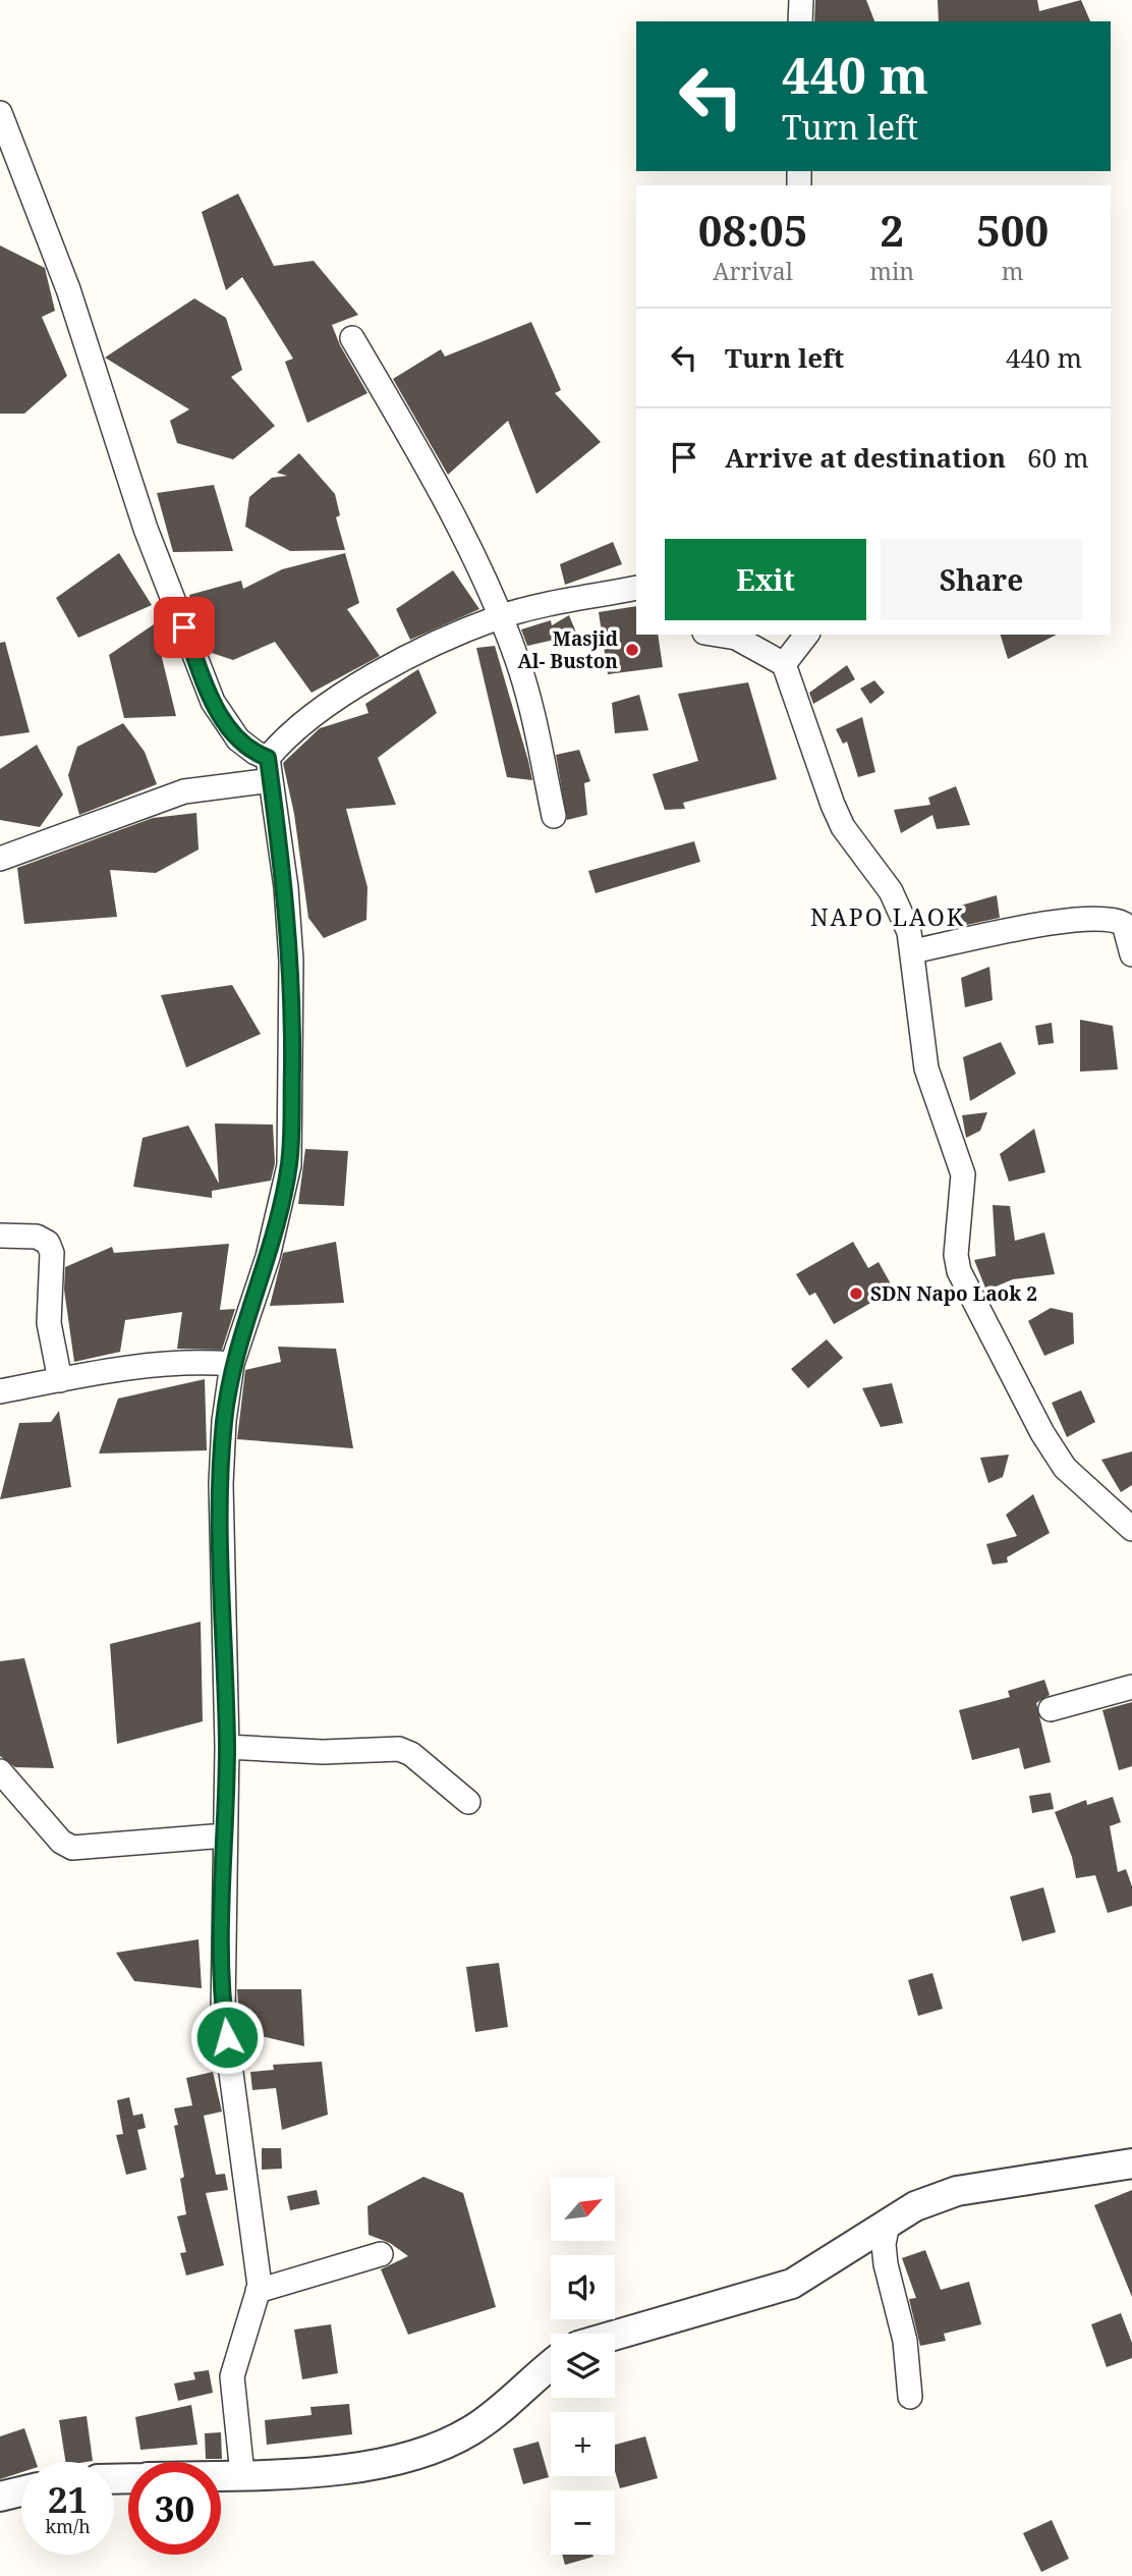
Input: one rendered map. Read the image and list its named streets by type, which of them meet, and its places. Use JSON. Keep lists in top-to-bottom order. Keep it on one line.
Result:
{"districts":["NAPO LAOK"],"places":["Masjid Al- Buston","SDN Napo Laok 2"],"north":"top right","page":{"turn":["440 m","Turn left"],"eta":["08:05","Arrival","2","min","500","m"],"list":[{"name":"Turn left","value":"440 m"},{"name":"Arrive at destination","value":"60 m"}],"buttons":["Exit","Share"],"map_buttons":["+","−"],"speed":"21 km/h","limit":"30"}}
